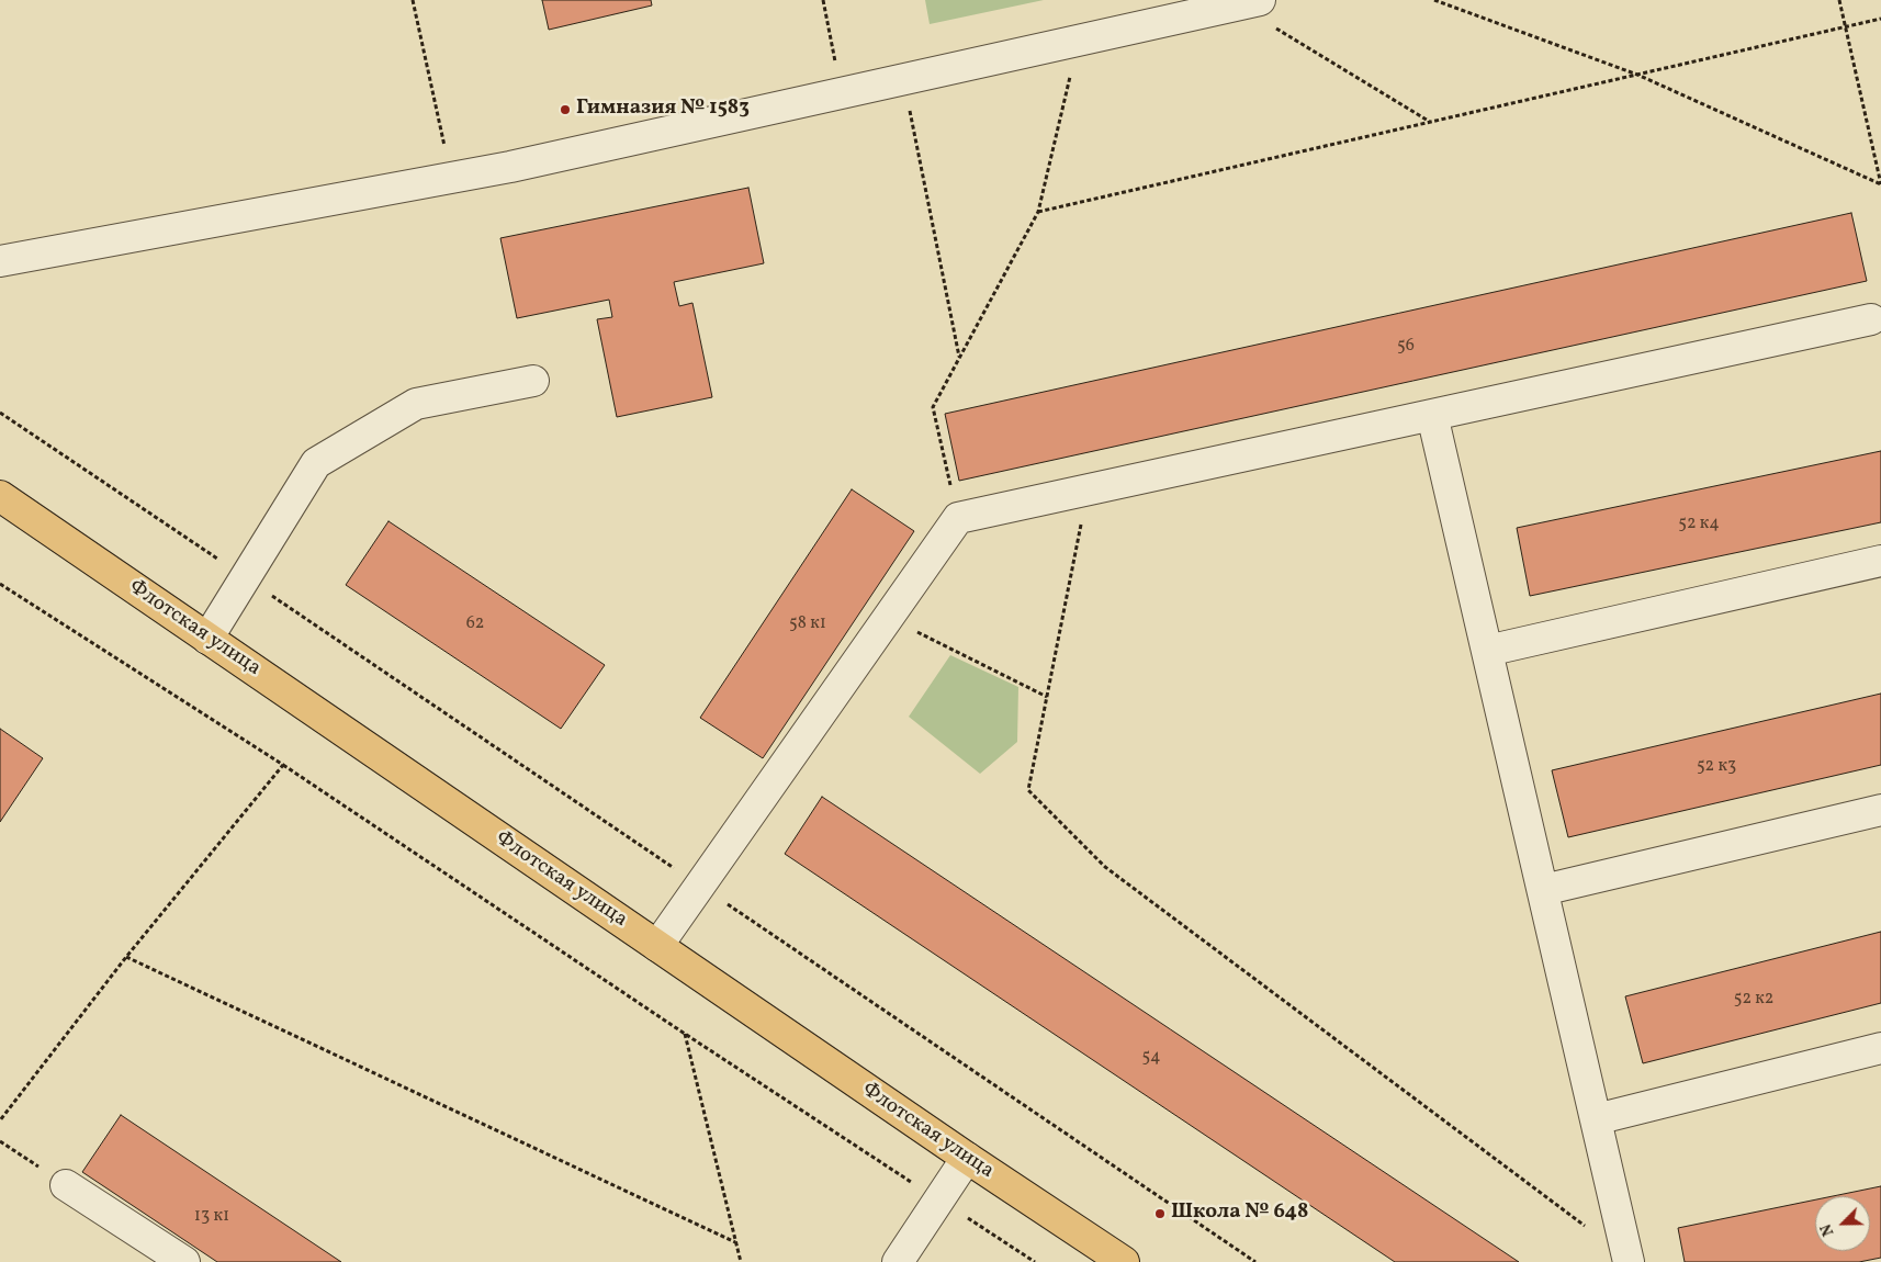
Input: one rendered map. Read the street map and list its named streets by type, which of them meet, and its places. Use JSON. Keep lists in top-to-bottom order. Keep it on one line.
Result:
{"streets":{"main road":["Флотская улица"]},"places":["Гимназия № 1583","Школа № 648"],"house_numbers":["56","52 к4","62","58 к1","52 к3","52 к2","54","13 к1"],"north":"bottom left"}
